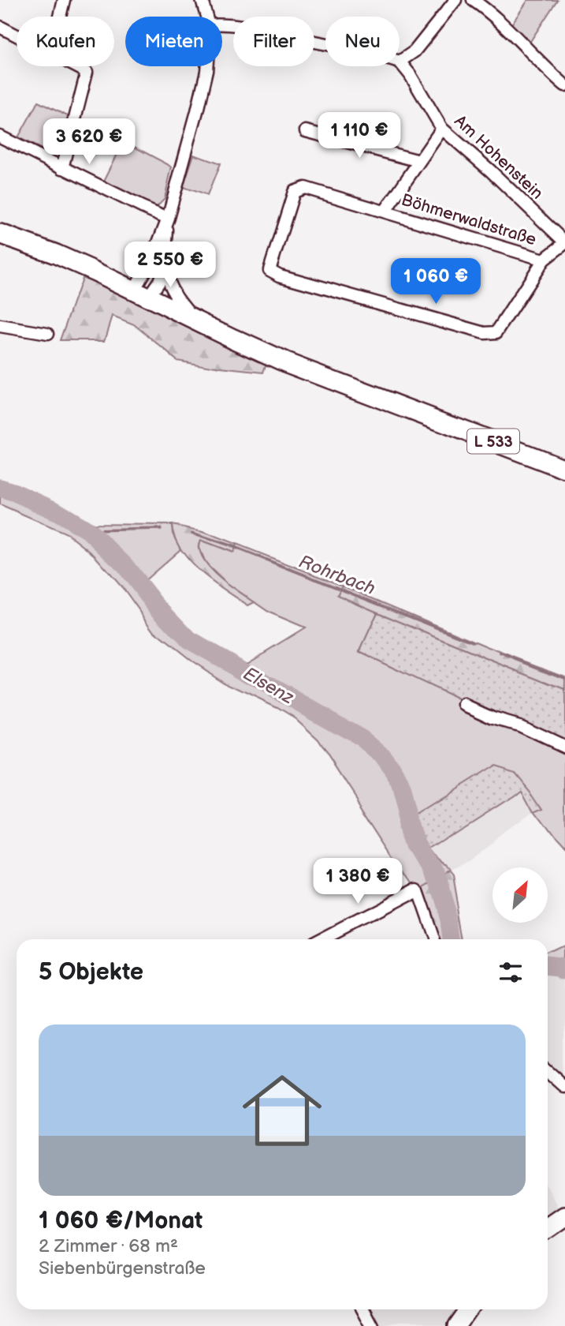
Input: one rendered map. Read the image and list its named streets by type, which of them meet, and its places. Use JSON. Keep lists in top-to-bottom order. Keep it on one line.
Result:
{"streets":{"main road":["L 533"],"street":["Am Hohenstein","Böhmerwaldstraße"]},"crossings":[["Am Hohenstein","Böhmerwaldstraße"]],"water":["Rohrbach","Elsenz"],"north":"top right","page":{"chip":["Kaufen","Mieten","Filter","Neu"],"price":["1 110 €","3 620 €","2 550 €","1 060 €","1 380 €"],"heading":"5 Objekte","list":[{"name":"1 060 €/Monat","note":"2 Zimmer · 68 m² · Siebenbürgenstraße"}]}}
